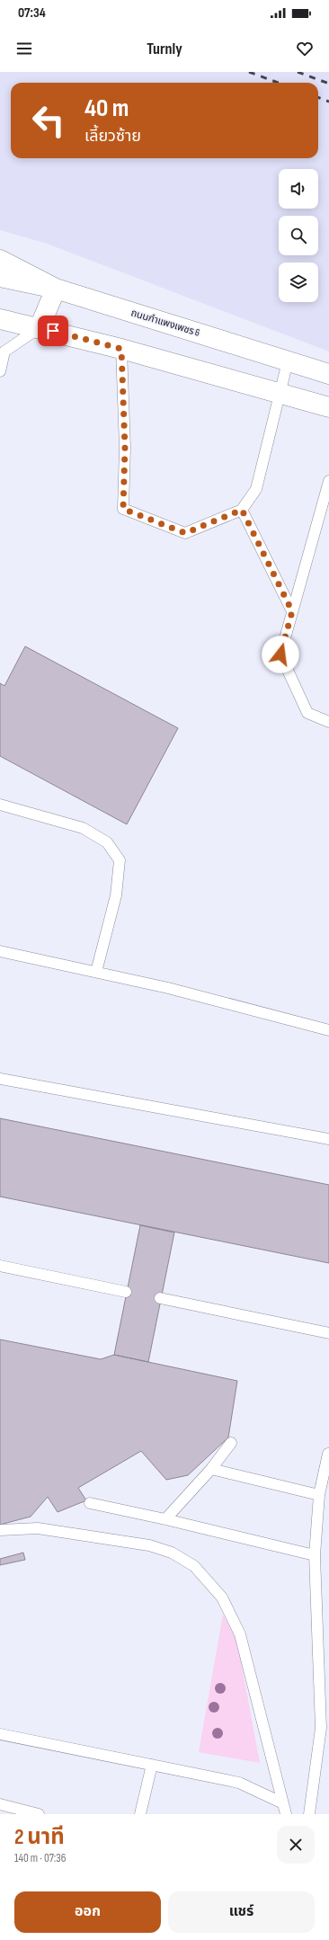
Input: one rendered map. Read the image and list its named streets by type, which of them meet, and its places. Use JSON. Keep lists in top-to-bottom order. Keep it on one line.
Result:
{"streets":{"street":["ถนนกำแพงเพชร 6"]},"page":{"status":"07:34","header":"Turnly","turn":["40 m","เลี้ยวซ้าย"],"heading":["2 นาที","140 m · 07:36"],"buttons":["ออก","แชร์"]}}
